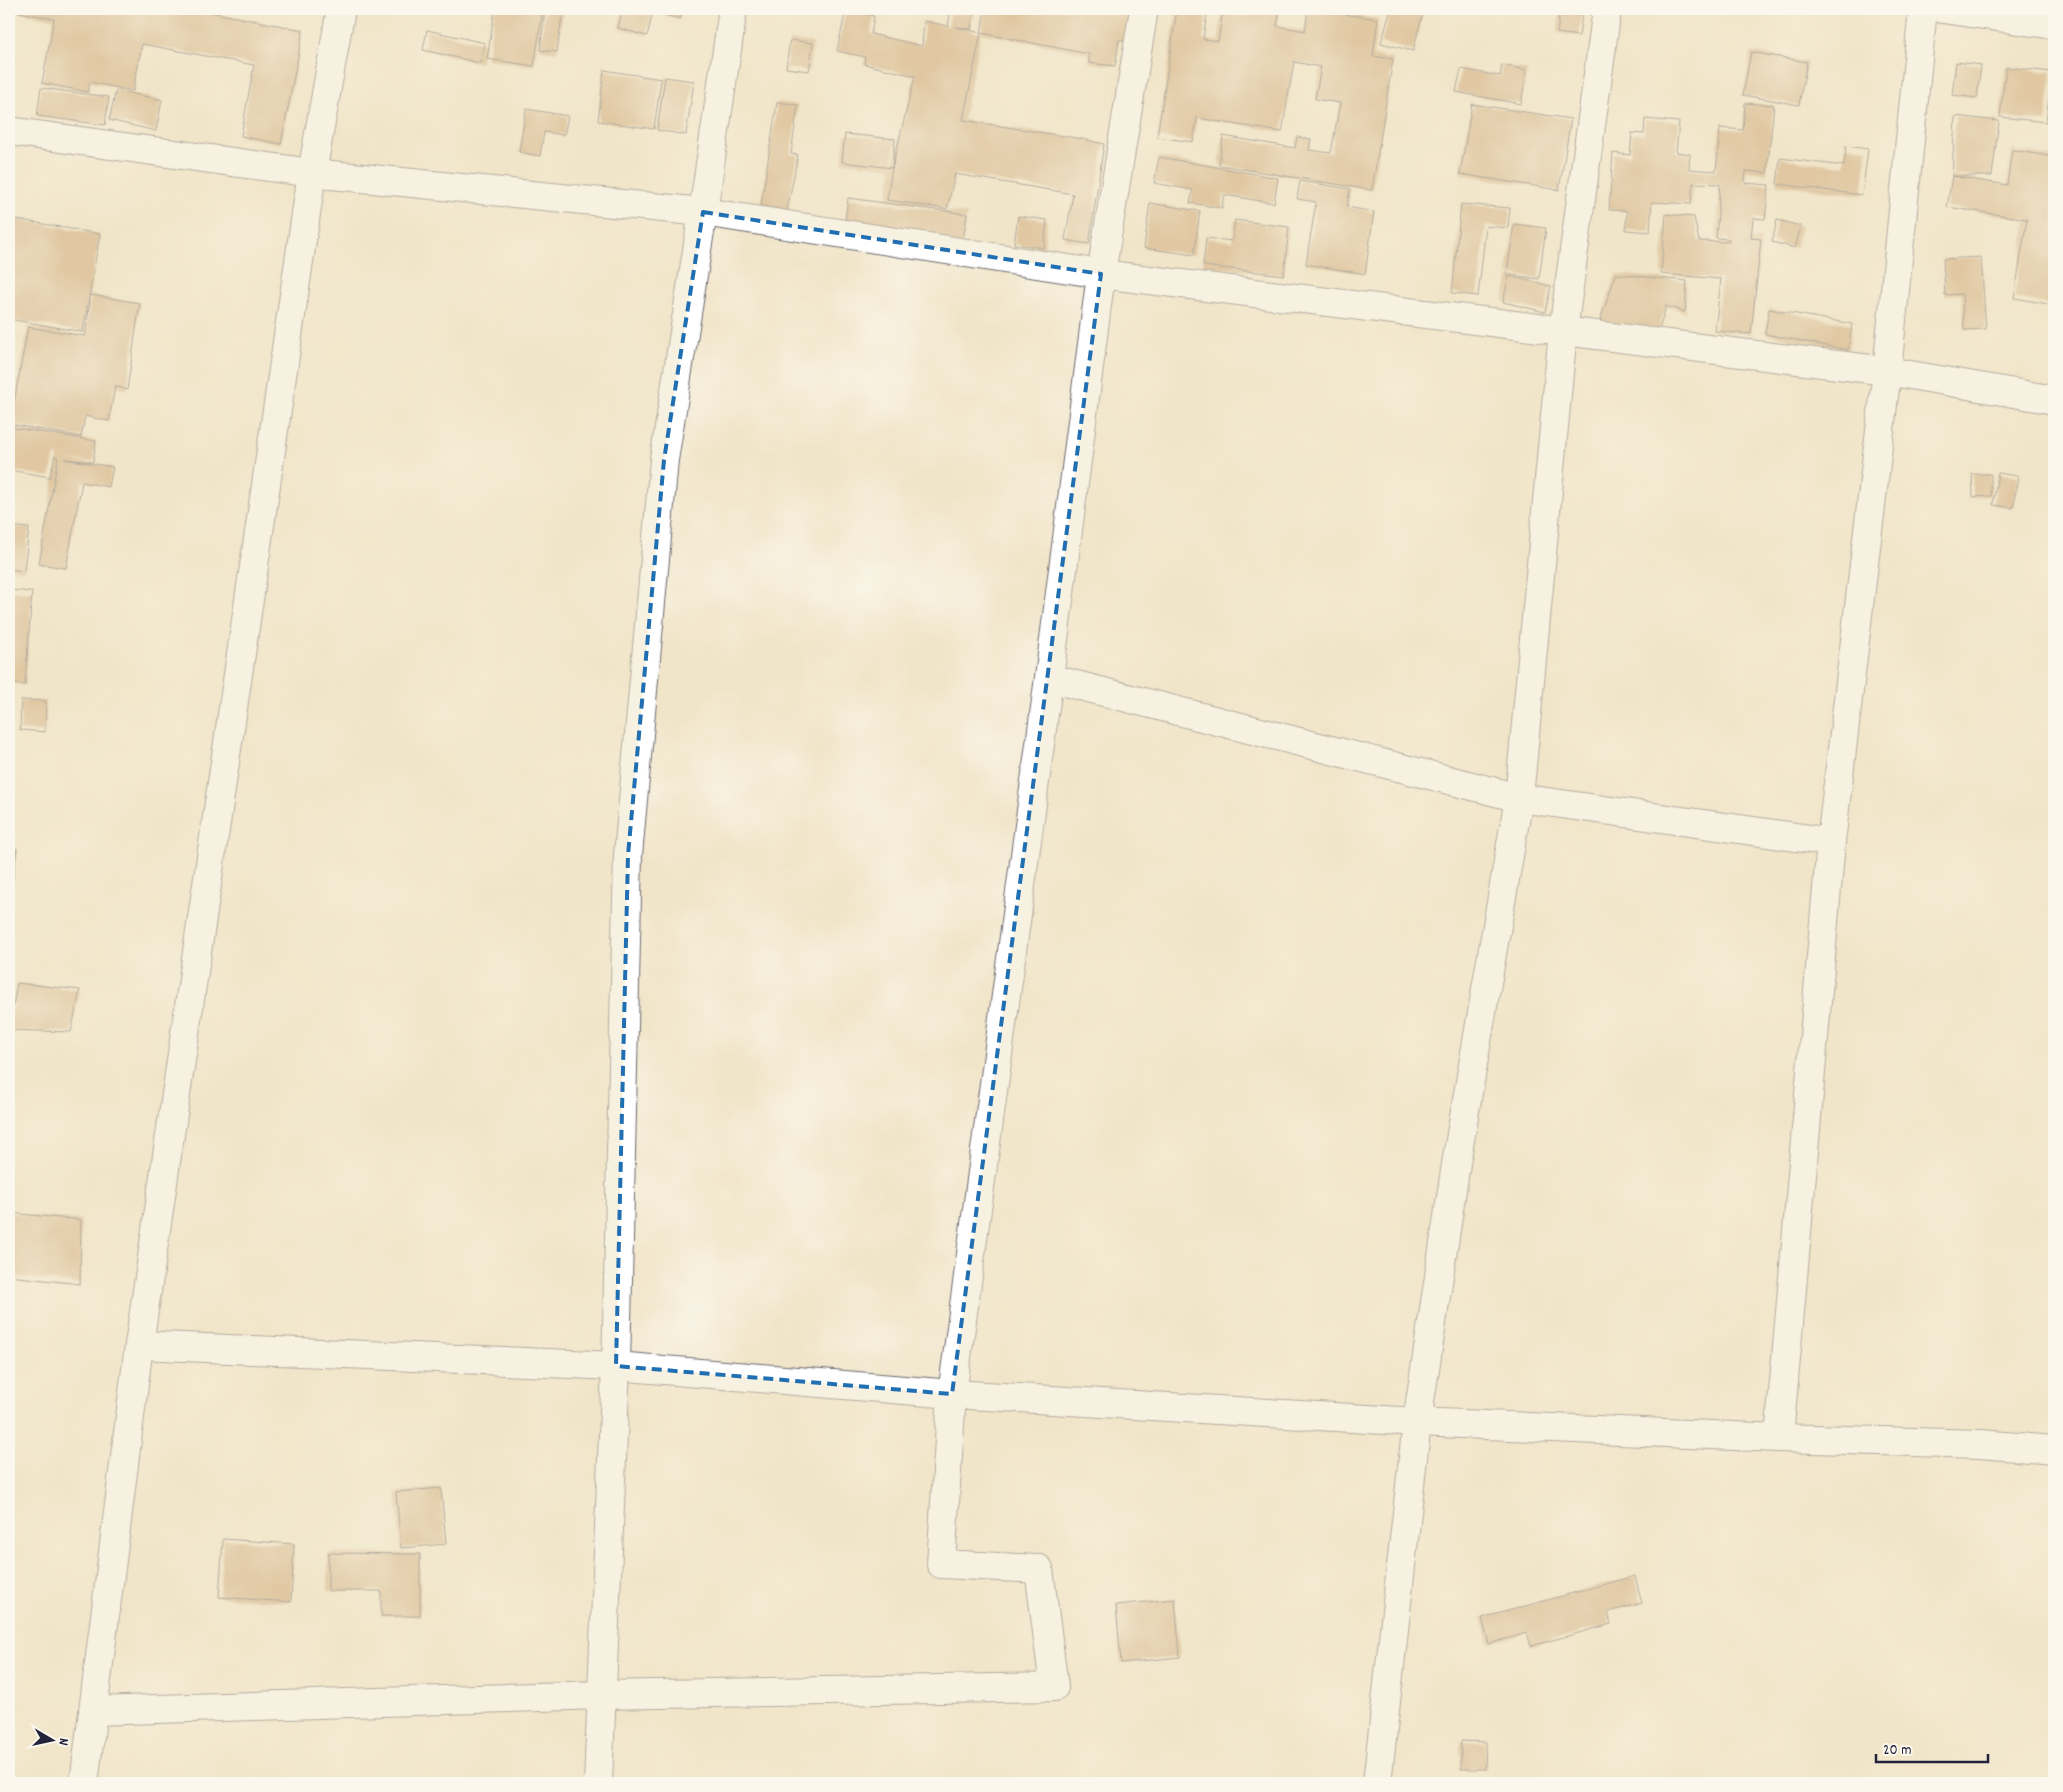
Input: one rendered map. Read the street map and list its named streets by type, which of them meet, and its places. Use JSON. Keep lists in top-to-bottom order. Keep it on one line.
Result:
{"scale_bar":"20 m","north":"right"}
